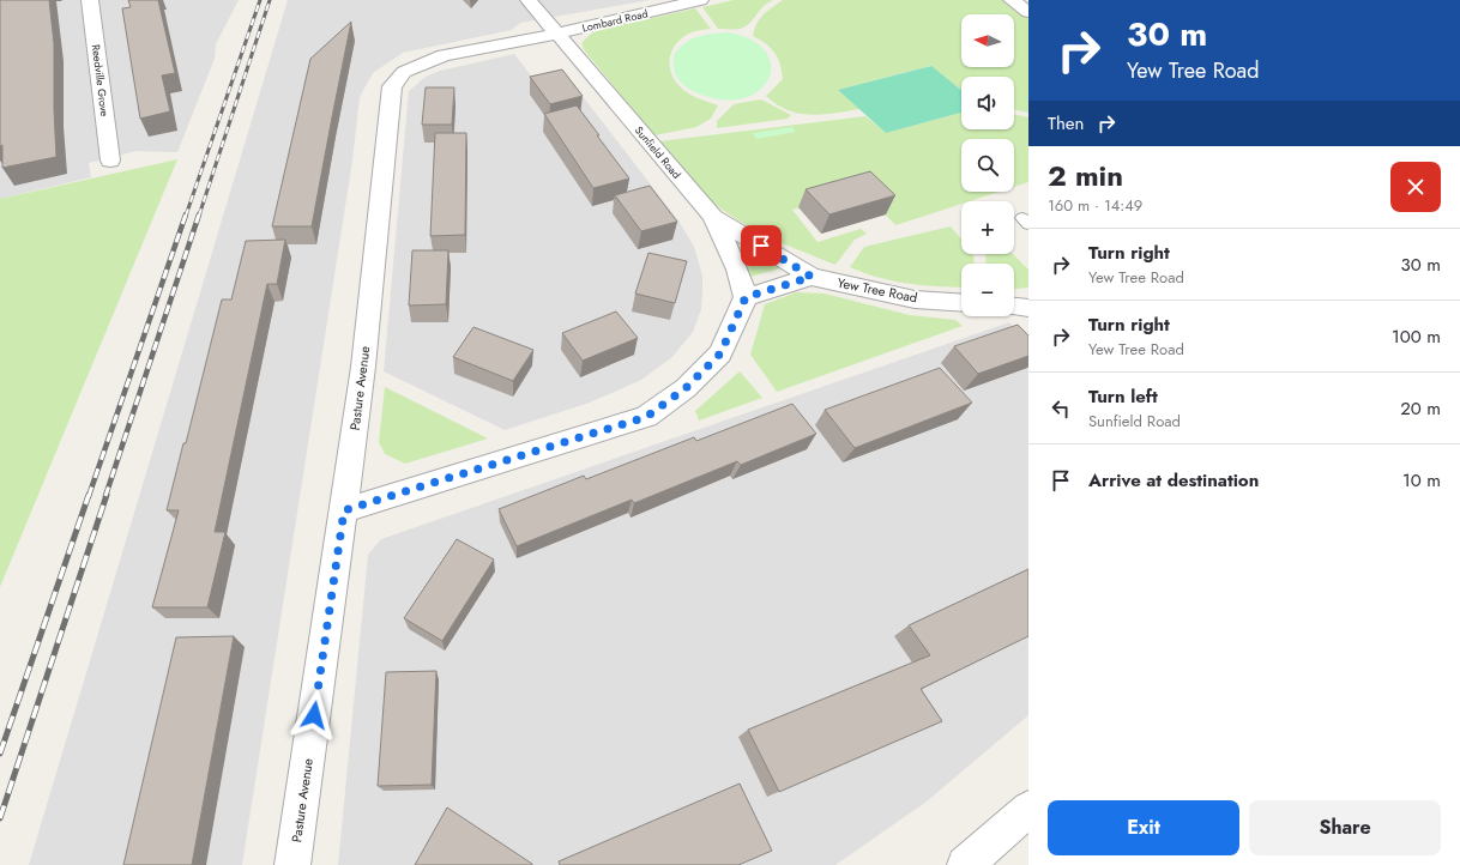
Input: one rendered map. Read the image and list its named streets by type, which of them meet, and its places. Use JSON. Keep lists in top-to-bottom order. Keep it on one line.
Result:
{"streets":{"street":["Lombard Road","Reedville Grove","Sunfield Road","Yew Tree Road","Pasture Avenue"]},"crossings":[["Lombard Road","Sunfield Road"],["Lombard Road","Pasture Avenue"],["Sunfield Road","Yew Tree Road"],["Sunfield Road","Pasture Avenue"]],"north":"left","page":{"turn":["30 m","Yew Tree Road"],"map_buttons":["+","−"],"then":"Then","heading":["2 min","160 m · 14:49"],"list":[{"name":"Turn right","note":"Yew Tree Road","value":"30 m"},{"name":"Turn right","note":"Yew Tree Road","value":"100 m"},{"name":"Turn left","note":"Sunfield Road","value":"20 m"},{"name":"Arrive at destination","value":"10 m"}],"buttons":["Exit","Share"]}}
